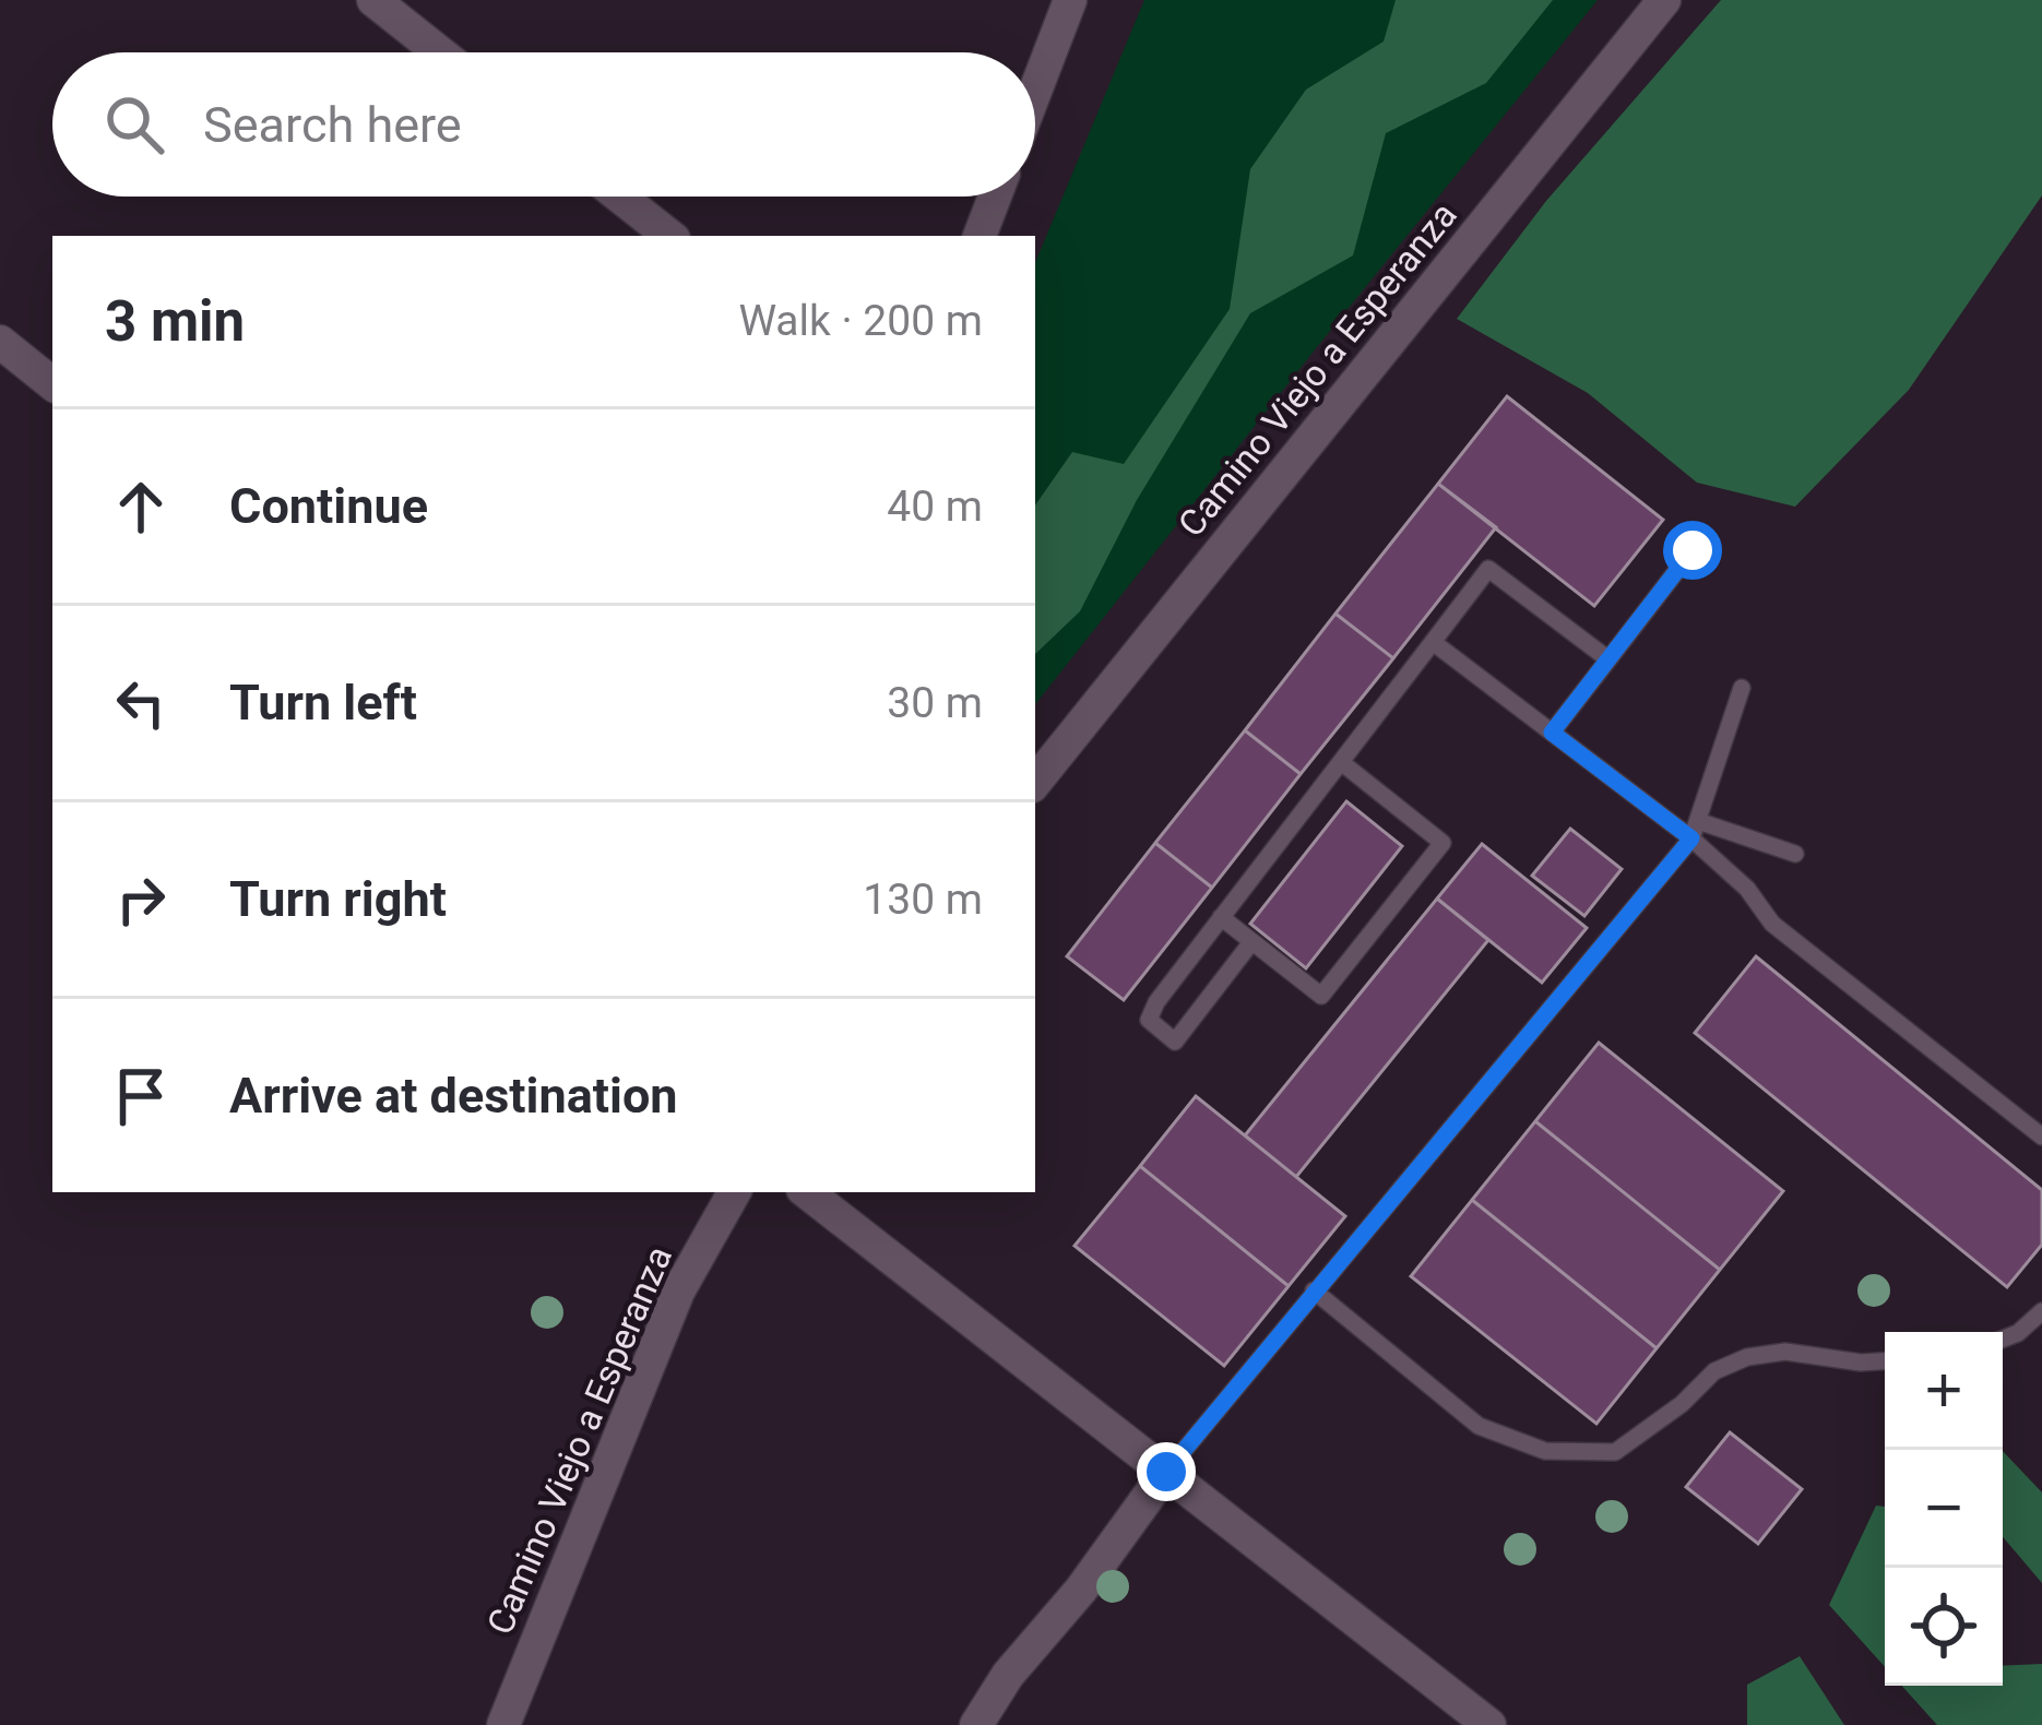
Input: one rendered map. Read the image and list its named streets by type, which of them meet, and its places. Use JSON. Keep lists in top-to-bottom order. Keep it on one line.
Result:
{"streets":{"street":["Camino Viejo a Esperanza"]},"page":{"search":"Search here","heading":["3 min","Walk · 200 m"],"list":[["Continue","40 m"],["Turn left","30 m"],["Turn right","130 m"],"Arrive at destination"],"map_buttons":["+","−"]}}
